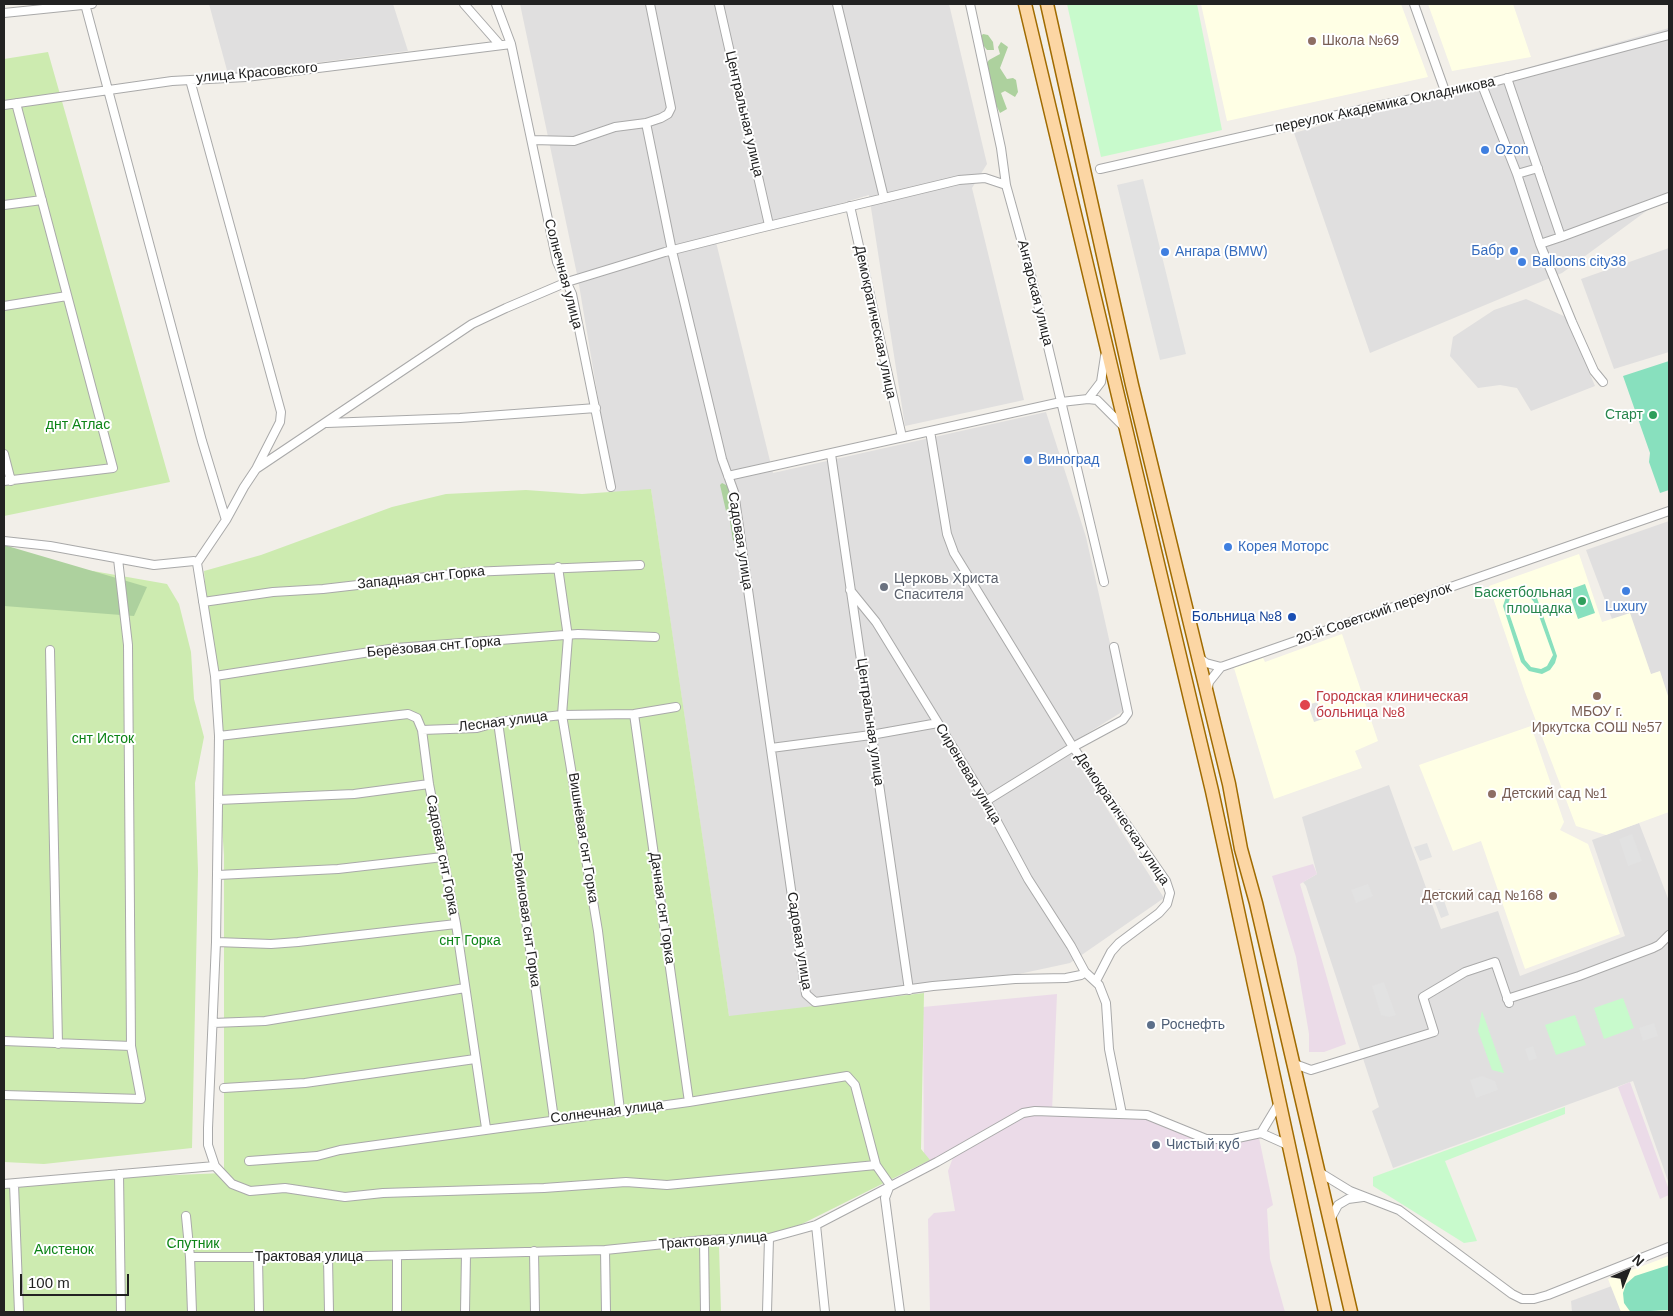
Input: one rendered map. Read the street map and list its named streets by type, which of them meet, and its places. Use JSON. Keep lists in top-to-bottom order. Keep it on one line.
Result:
{"streets":{"street":["улица Красовского","переулок Академика Окладникова","Центральная улица","Солнечная улица","Ангарская улица","Демократическая улица","Садовая улица","Западная снт Горка","20-й Советский переулок","Берёзовая снт Горка","Лесная улица","Сиреневая улица","Вишнёвая снт Горка","Садовая снт Горка","Дачная снт Горка","Рябиновая снт Горка","Трактовая улица"]},"crossings":[["улица Красовского","Солнечная улица"],["Центральная улица","Садовая улица"],["Центральная улица","Сиреневая улица"],["Солнечная улица","Вишнёвая снт Горка"],["Солнечная улица","Садовая снт Горка"],["Солнечная улица","Дачная снт Горка"],["Солнечная улица","Рябиновая снт Горка"],["Солнечная улица","Трактовая улица"],["Демократическая улица","Сиреневая улица"],["Садовая улица","Сиреневая улица"],["Западная снт Горка","Вишнёвая снт Горка"],["Берёзовая снт Горка","Вишнёвая снт Горка"],["Лесная улица","Вишнёвая снт Горка"],["Лесная улица","Садовая снт Горка"],["Лесная улица","Дачная снт Горка"],["Лесная улица","Рябиновая снт Горка"]],"parks":["днт Атлас","снт Исток","снт Горка","Спутник","Аистенок"],"places":["Школа №69","Ozon","Бабр","Ангара (BMW)","Balloons city38","Старт","Виноград","Корея Моторс","Церковь Христа Спасителя","Luxury","Баскетбольная площадка","Больница №8","МБОУ г. Иркутска СОШ №57","Городская клиническая больница №8","Детский сад №1","Детский сад №168","Роснефть","Чистый куб"],"scale_bar":"100 m","north":"top right"}
